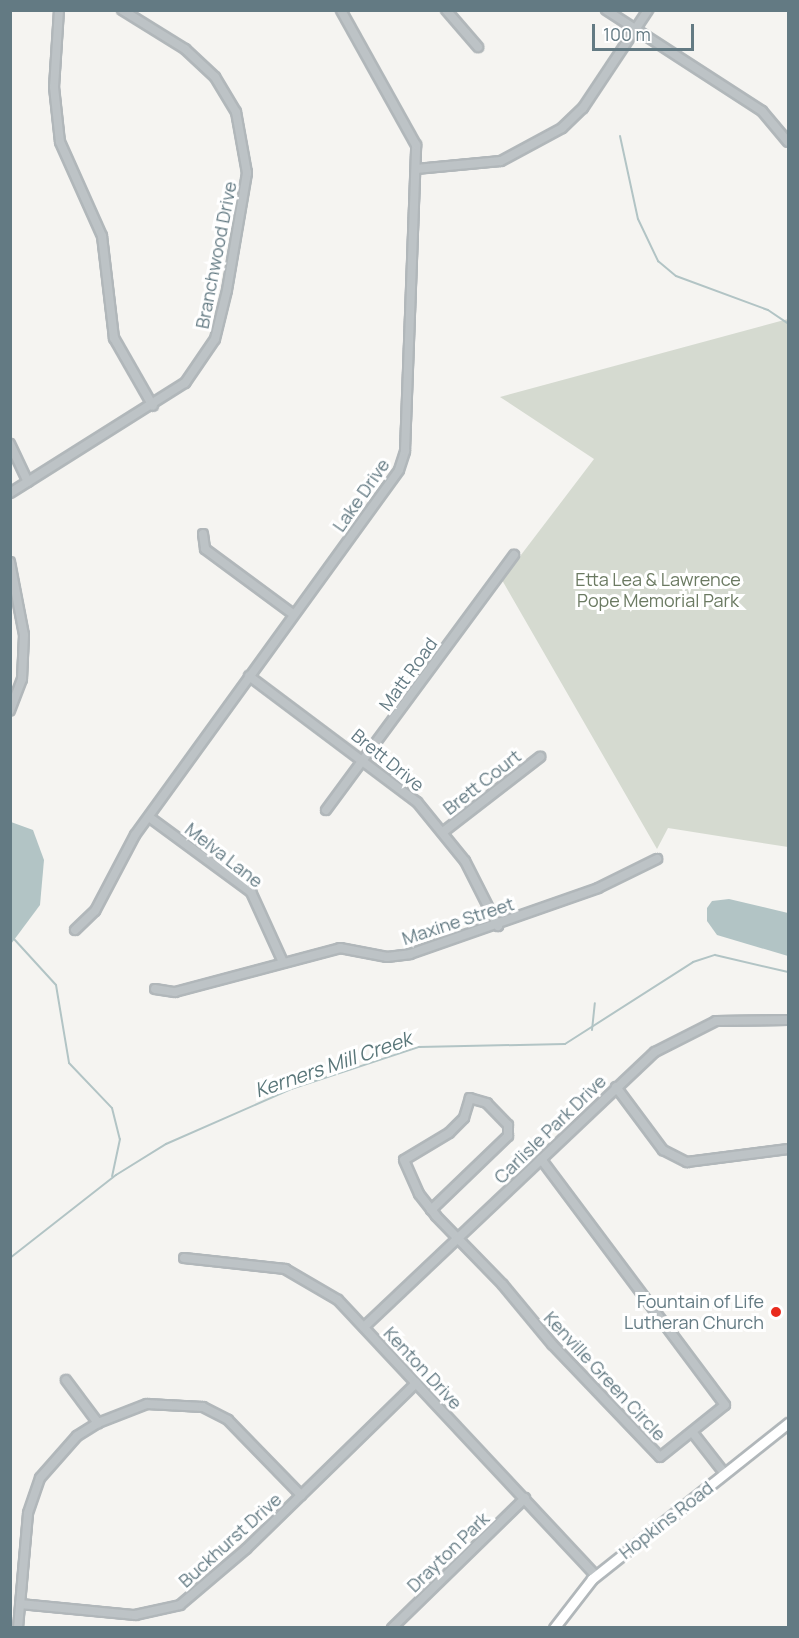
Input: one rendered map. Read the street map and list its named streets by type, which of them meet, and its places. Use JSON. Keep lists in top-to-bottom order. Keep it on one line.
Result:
{"streets":{"main road":["Hopkins Road"],"street":["Branchwood Drive","Lake Drive","Matt Road","Brett Drive","Brett Court","Melva Lane","Maxine Street","Carlisle Park Drive","Kenton Drive","Kenville Green Circle","Buckhurst Drive","Drayton Park"]},"crossings":[["Lake Drive","Brett Drive"],["Lake Drive","Melva Lane"],["Matt Road","Brett Drive"],["Brett Drive","Brett Court"],["Brett Drive","Maxine Street"],["Melva Lane","Maxine Street"],["Carlisle Park Drive","Kenton Drive"],["Carlisle Park Drive","Kenville Green Circle"],["Kenton Drive","Hopkins Road"],["Kenton Drive","Buckhurst Drive"],["Kenton Drive","Drayton Park"]],"water":["Kerners Mill Creek"],"parks":["Etta Lea & Lawrence Pope Memorial Park"],"places":["Fountain of Life Lutheran Church"],"scale_bar":"100 m"}
